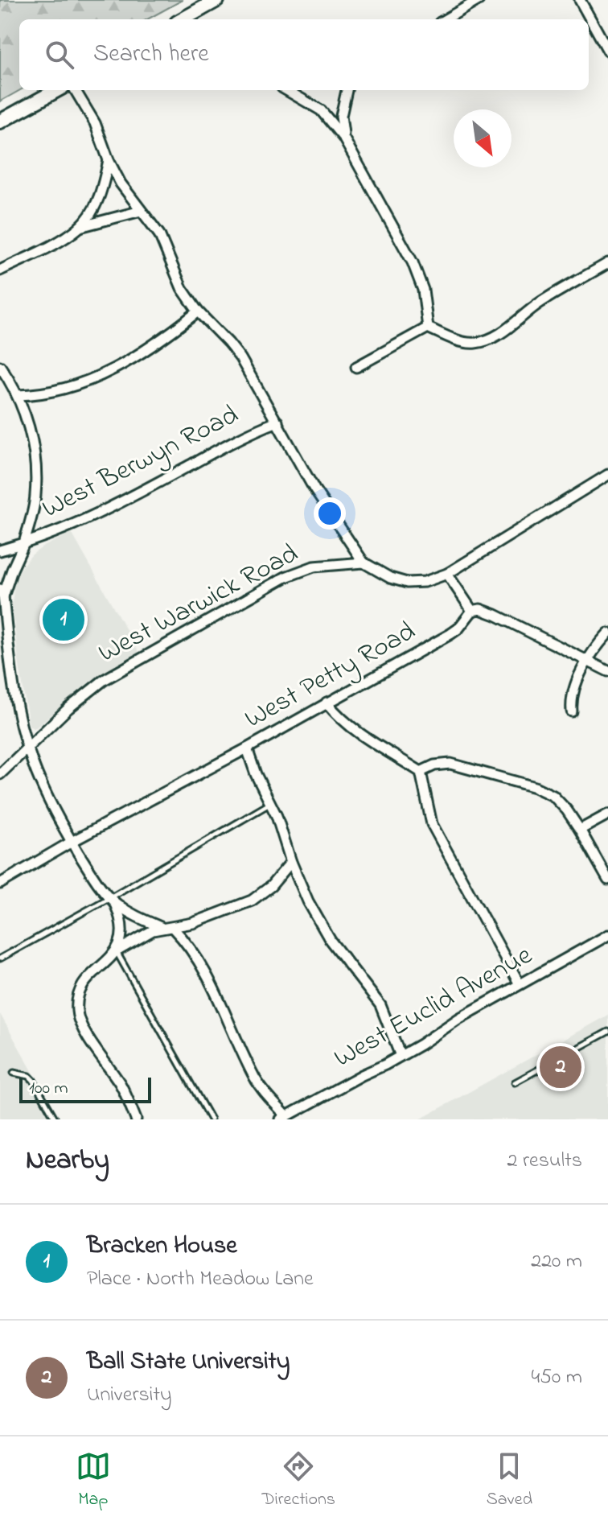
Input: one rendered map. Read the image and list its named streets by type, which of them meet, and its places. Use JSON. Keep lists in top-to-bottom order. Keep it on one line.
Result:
{"streets":{"street":["West Berwyn Road","West Warwick Road","West Petty Road","West Euclid Avenue"]},"scale_bar":"100 m","north":"bottom right","page":{"search":"Search here","pins":["1","2"],"scale":"100 m","heading":["Nearby","2 results"],"list":[{"mark":"1","name":"Bracken House","note":"Place · North Meadow Lane","value":"220 m"},{"mark":"2","name":"Ball State University","note":"University","value":"450 m"}],"nav":["Map","Directions","Saved"]}}
